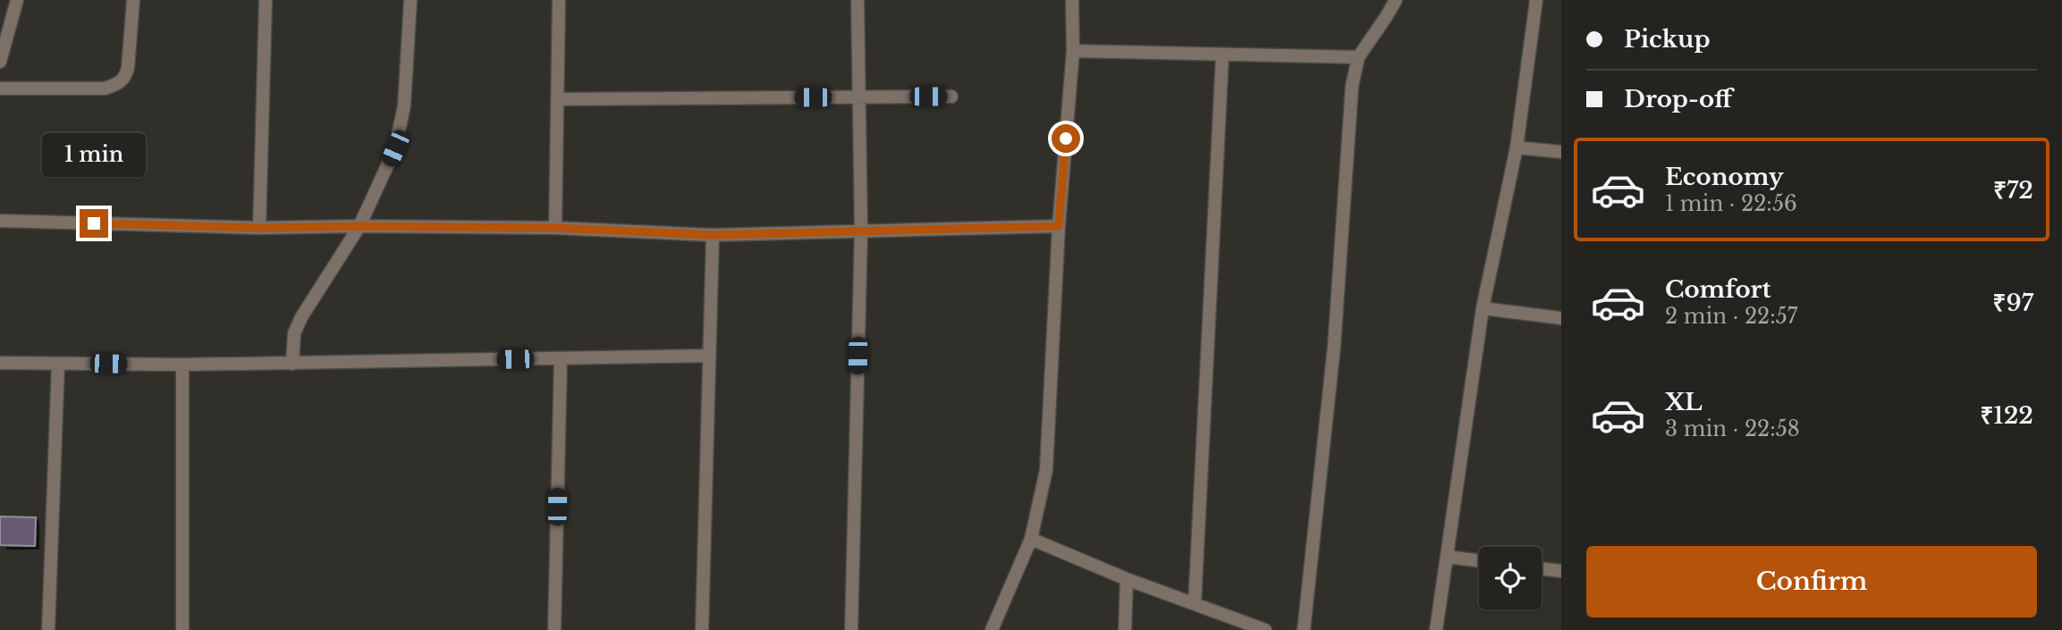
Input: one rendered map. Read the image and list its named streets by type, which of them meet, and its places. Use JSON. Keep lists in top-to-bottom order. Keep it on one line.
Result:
{"page":{"banner":["Pickup","Drop-off"],"bubble":"1 min","list":[{"name":"Economy","note":"1 min · 22:56","value":"₹72"},{"name":"Comfort","note":"2 min · 22:57","value":"₹97"},{"name":"XL","note":"3 min · 22:58","value":"₹122"}],"buttons":"Confirm"}}
